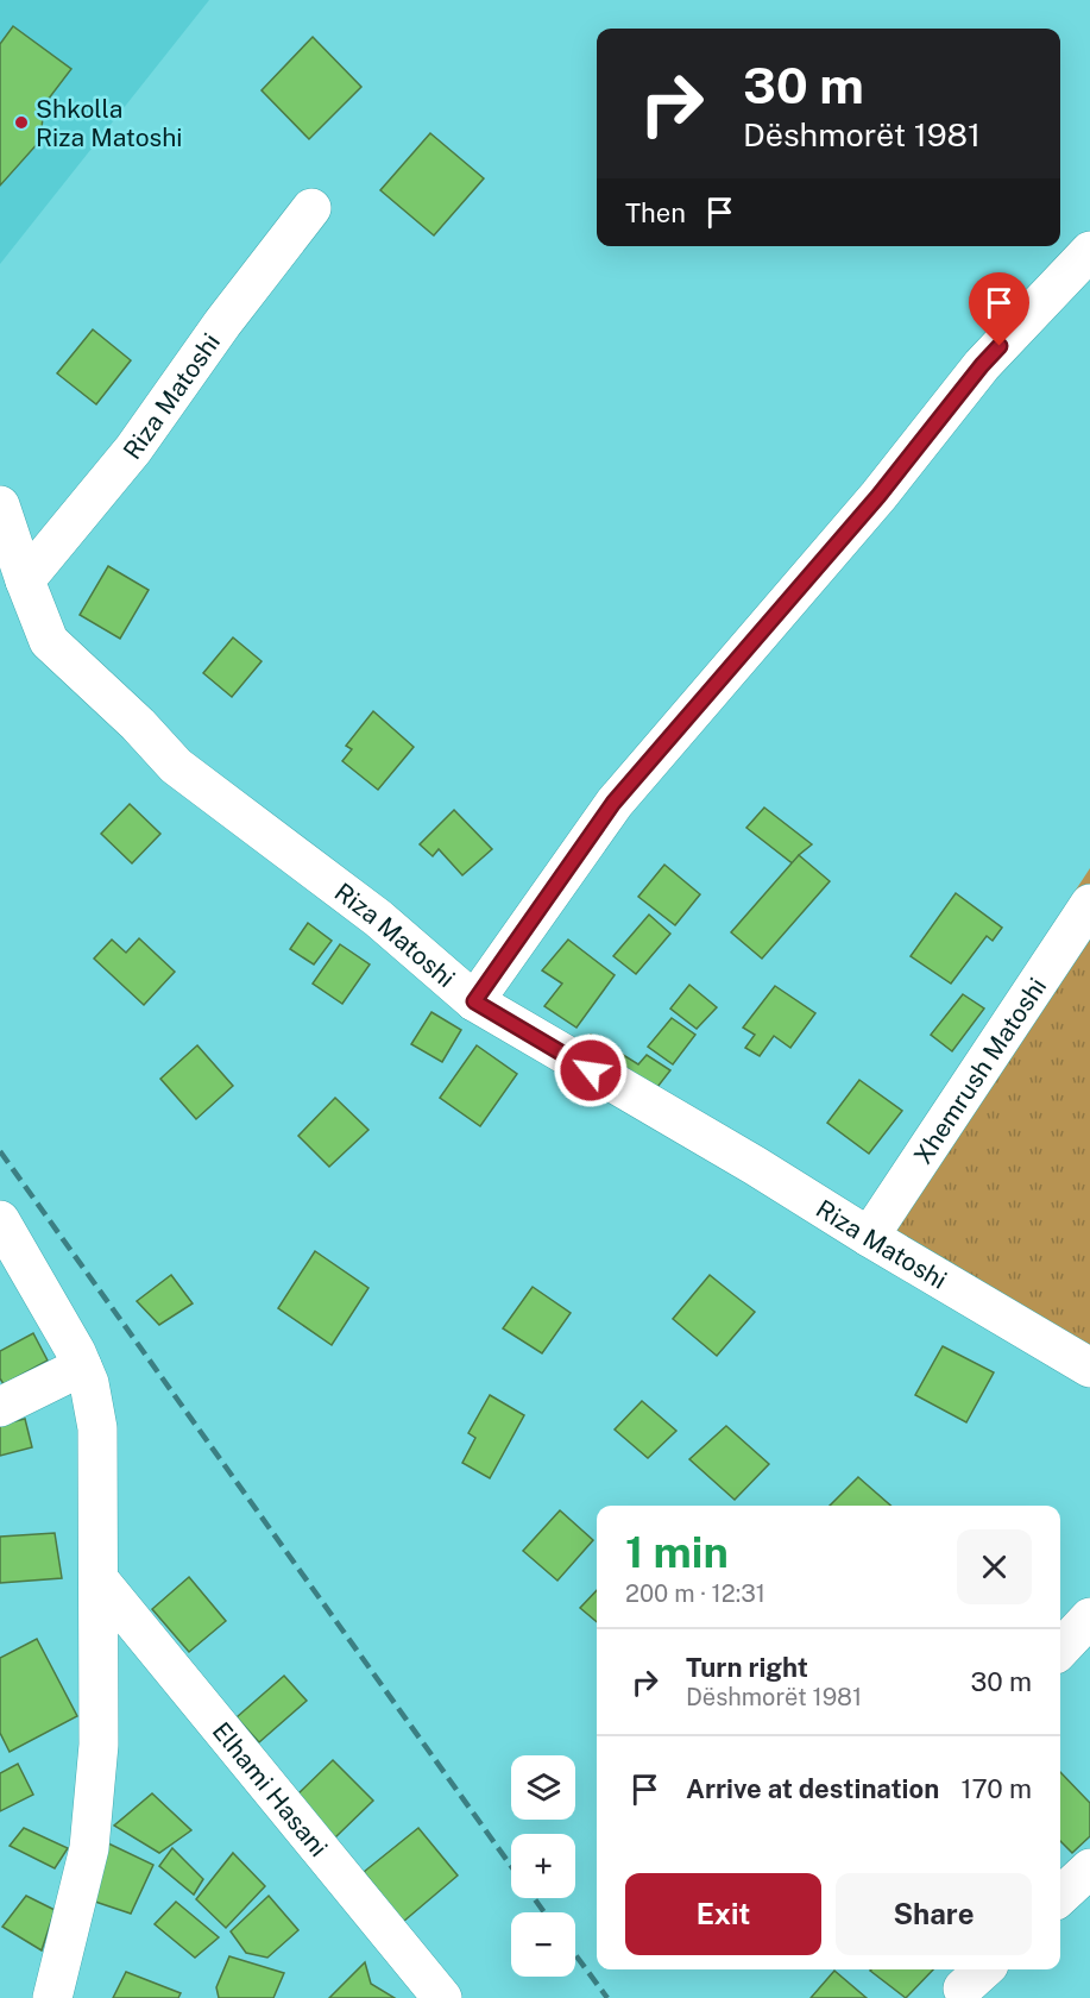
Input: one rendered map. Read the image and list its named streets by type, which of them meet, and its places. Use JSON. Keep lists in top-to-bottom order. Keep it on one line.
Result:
{"streets":{"street":["Riza Matoshi","Xhemrush Matoshi","Elhami Hasani"]},"crossings":[["Riza Matoshi","Xhemrush Matoshi"]],"places":["Shkolla Riza Matoshi"],"page":{"turn":["30 m","Dëshmorët 1981"],"then":"Then","heading":["1 min","200 m · 12:31"],"list":[{"name":"Turn right","note":"Dëshmorët 1981","value":"30 m"},{"name":"Arrive at destination","value":"170 m"}],"map_buttons":["+","−"],"buttons":["Exit","Share"]}}
